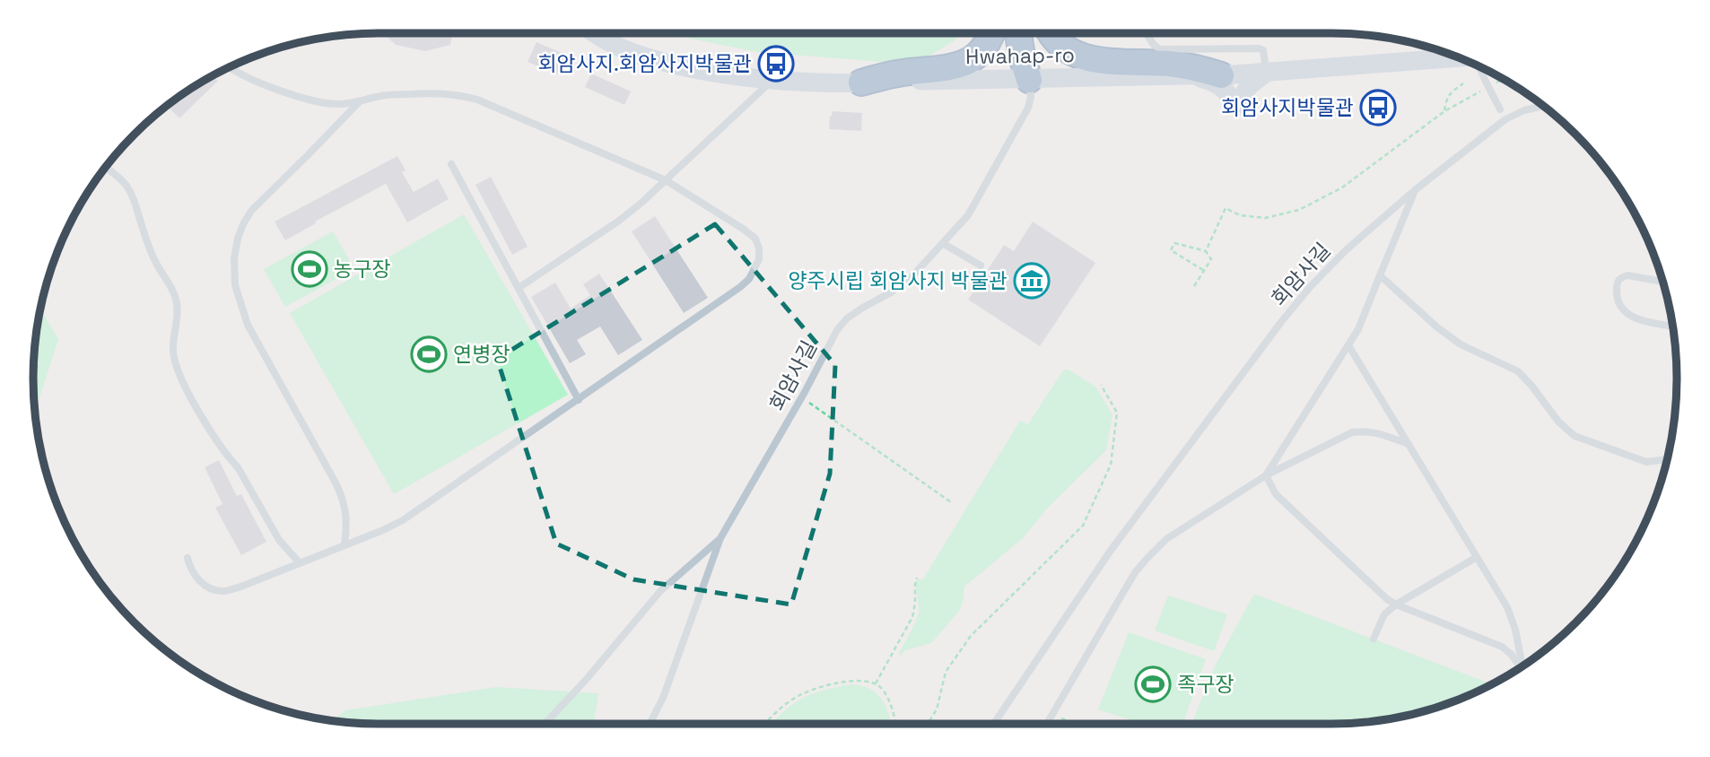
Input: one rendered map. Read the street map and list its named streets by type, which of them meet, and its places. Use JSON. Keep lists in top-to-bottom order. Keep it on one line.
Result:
{"streets":{"main road":["Hwahap-ro"],"lane":["회암사길"]},"crossings":[["Hwahap-ro","회암사길"]],"places":{"bus stop":["회암사지.회암사지박물관","회암사지박물관"],"sports":["농구장","연병장","족구장"],"museum":["양주시립 회암사지 박물관"]}}
